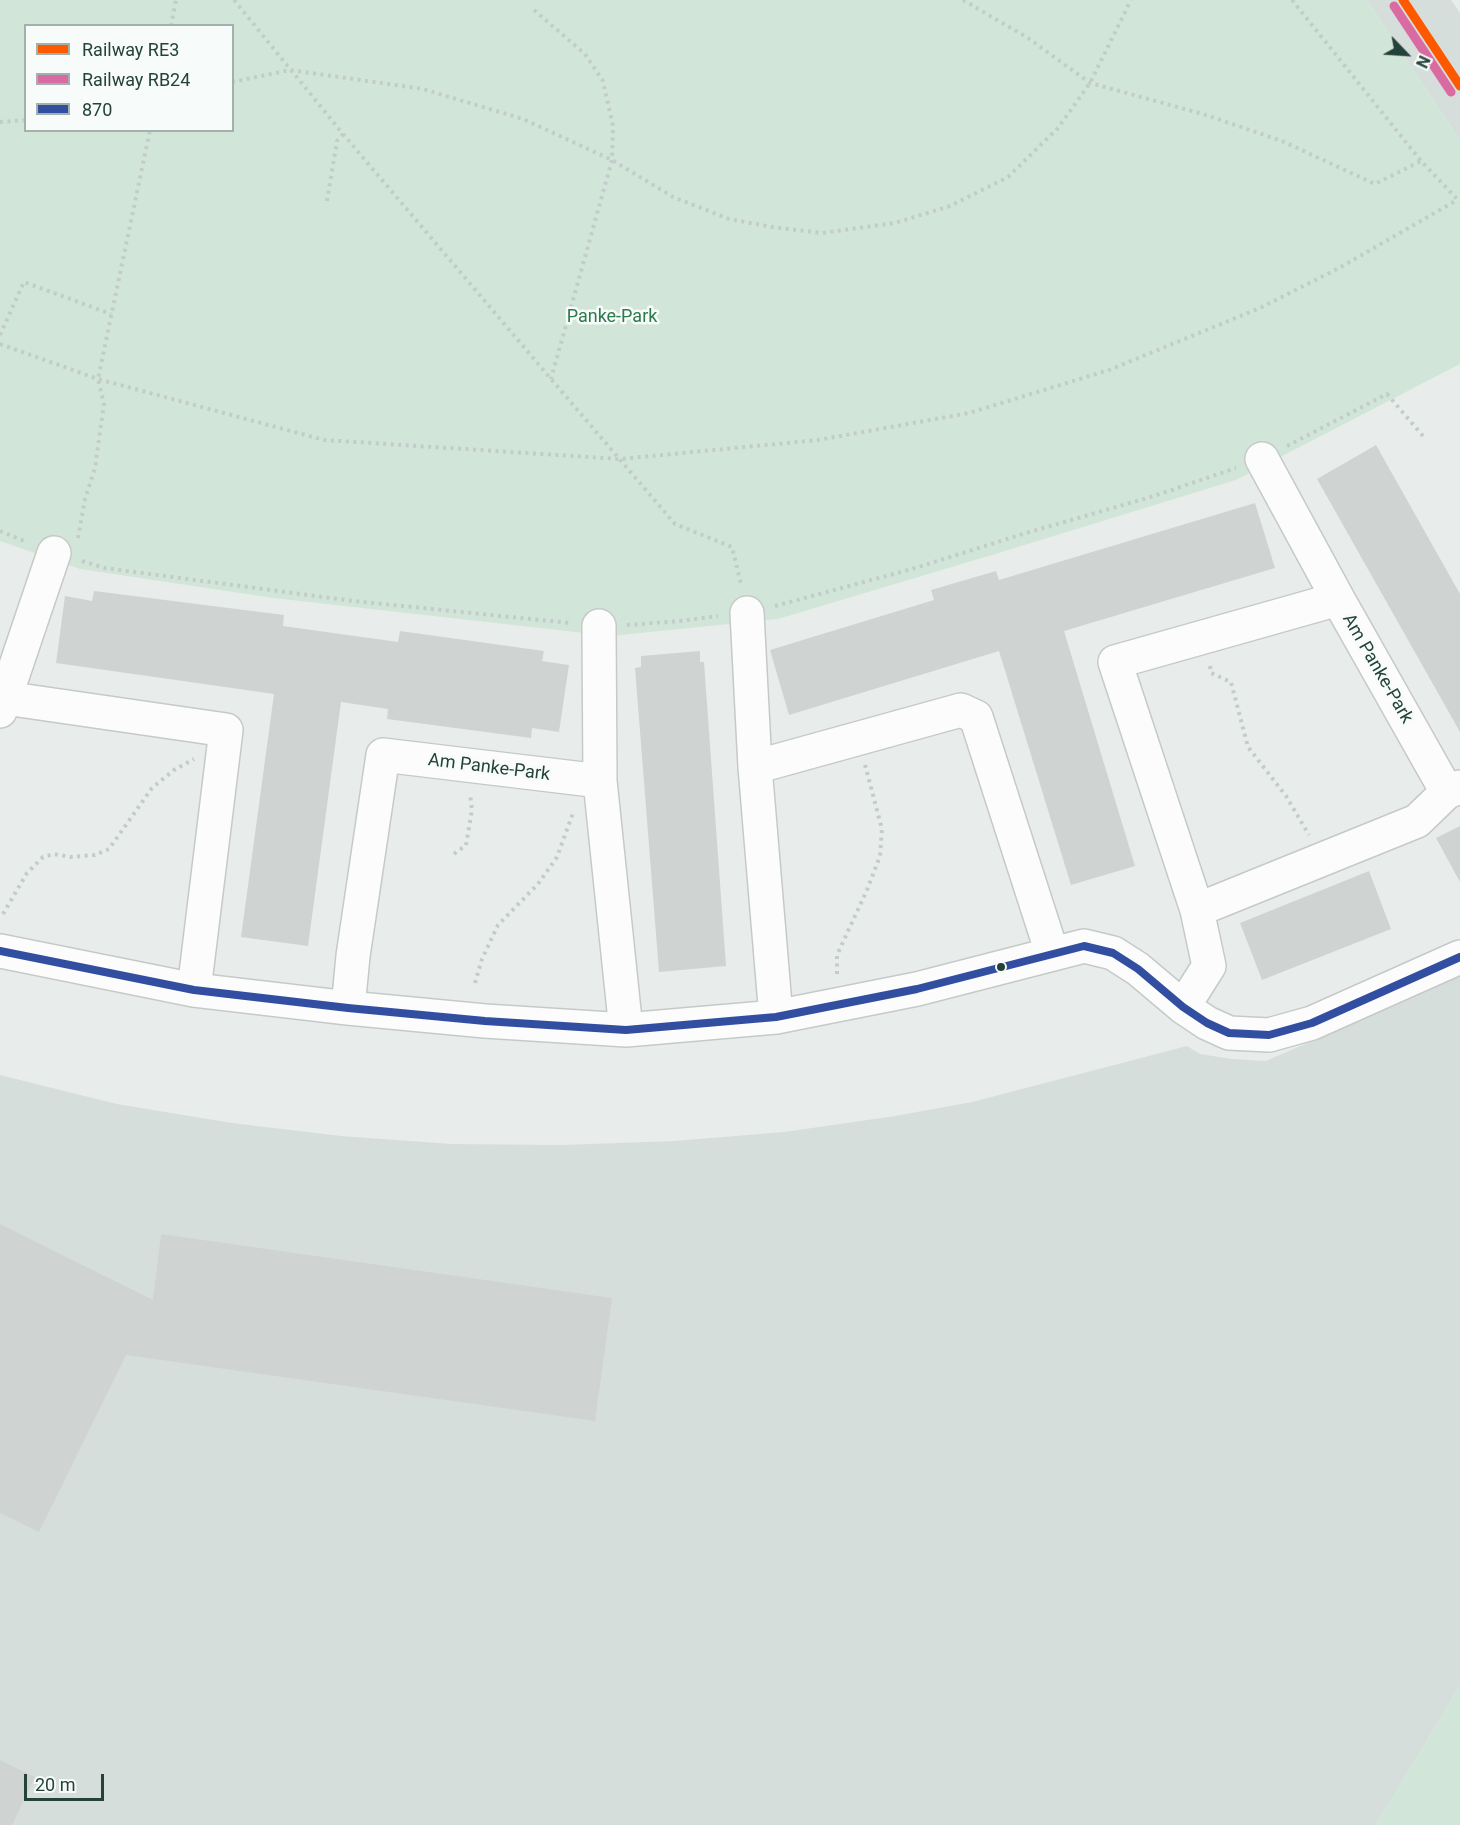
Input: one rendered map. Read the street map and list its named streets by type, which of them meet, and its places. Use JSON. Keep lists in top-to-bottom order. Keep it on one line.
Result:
{"streets":{"street":["Am Panke-Park"]},"parks":["Panke-Park"],"lines":["rail line RE3","rail line RB24","transit line 870"],"legend":["Railway RE3","Railway RB24","870"],"scale_bar":"20 m","north":"bottom right"}
